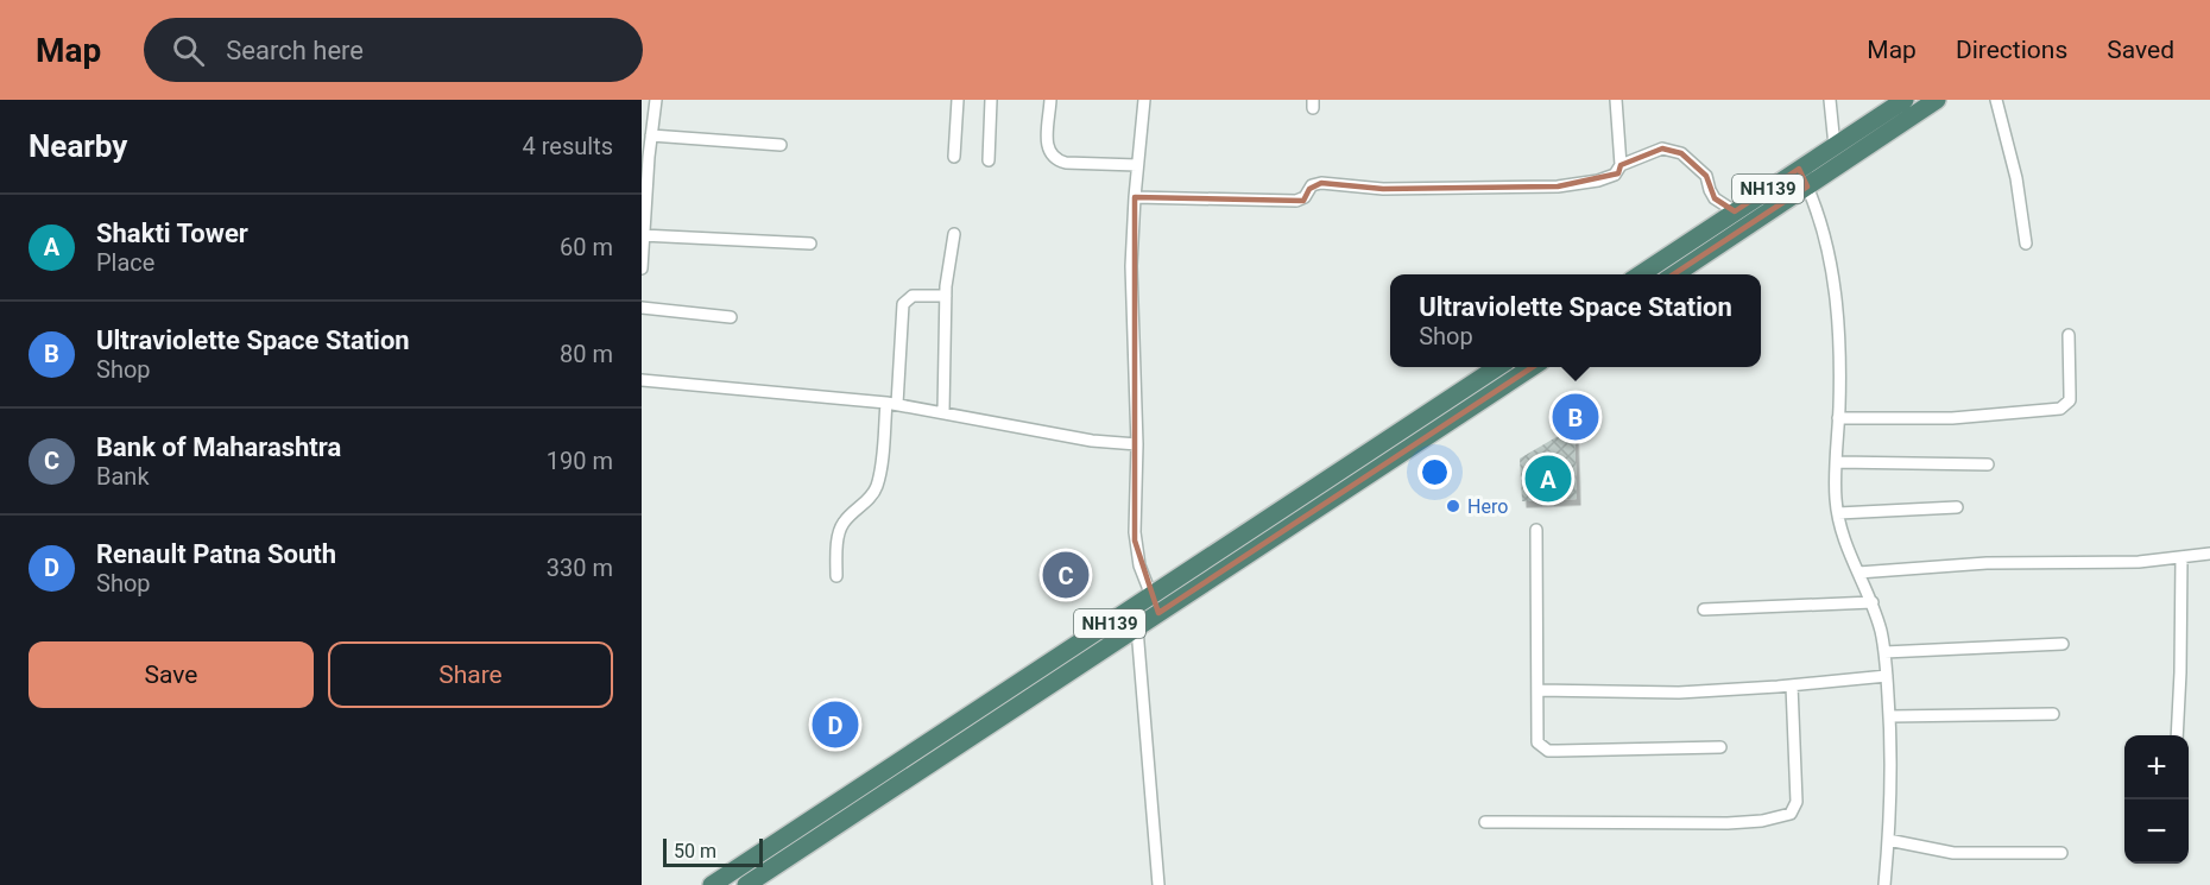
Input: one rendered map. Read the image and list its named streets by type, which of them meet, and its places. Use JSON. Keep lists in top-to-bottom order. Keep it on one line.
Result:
{"streets":{"highway":["NH139"]},"places":["Hero"],"scale_bar":"50 m","page":{"header":"Map","search":"Search here","nav":["Map","Directions","Saved"],"heading":["Nearby","4 results"],"list":[{"mark":"A","name":"Shakti Tower","note":"Place","value":"60 m"},{"mark":"B","name":"Ultraviolette Space Station","note":"Shop","value":"80 m"},{"mark":"C","name":"Bank of Maharashtra","note":"Bank","value":"190 m"},{"mark":"D","name":"Renault Patna South","note":"Shop","value":"330 m"}],"popup":["Ultraviolette Space Station","Shop"],"pins":["B","A","C","D"],"buttons":["Save","Share"],"map_buttons":["+","−"],"scale":"50 m"}}
